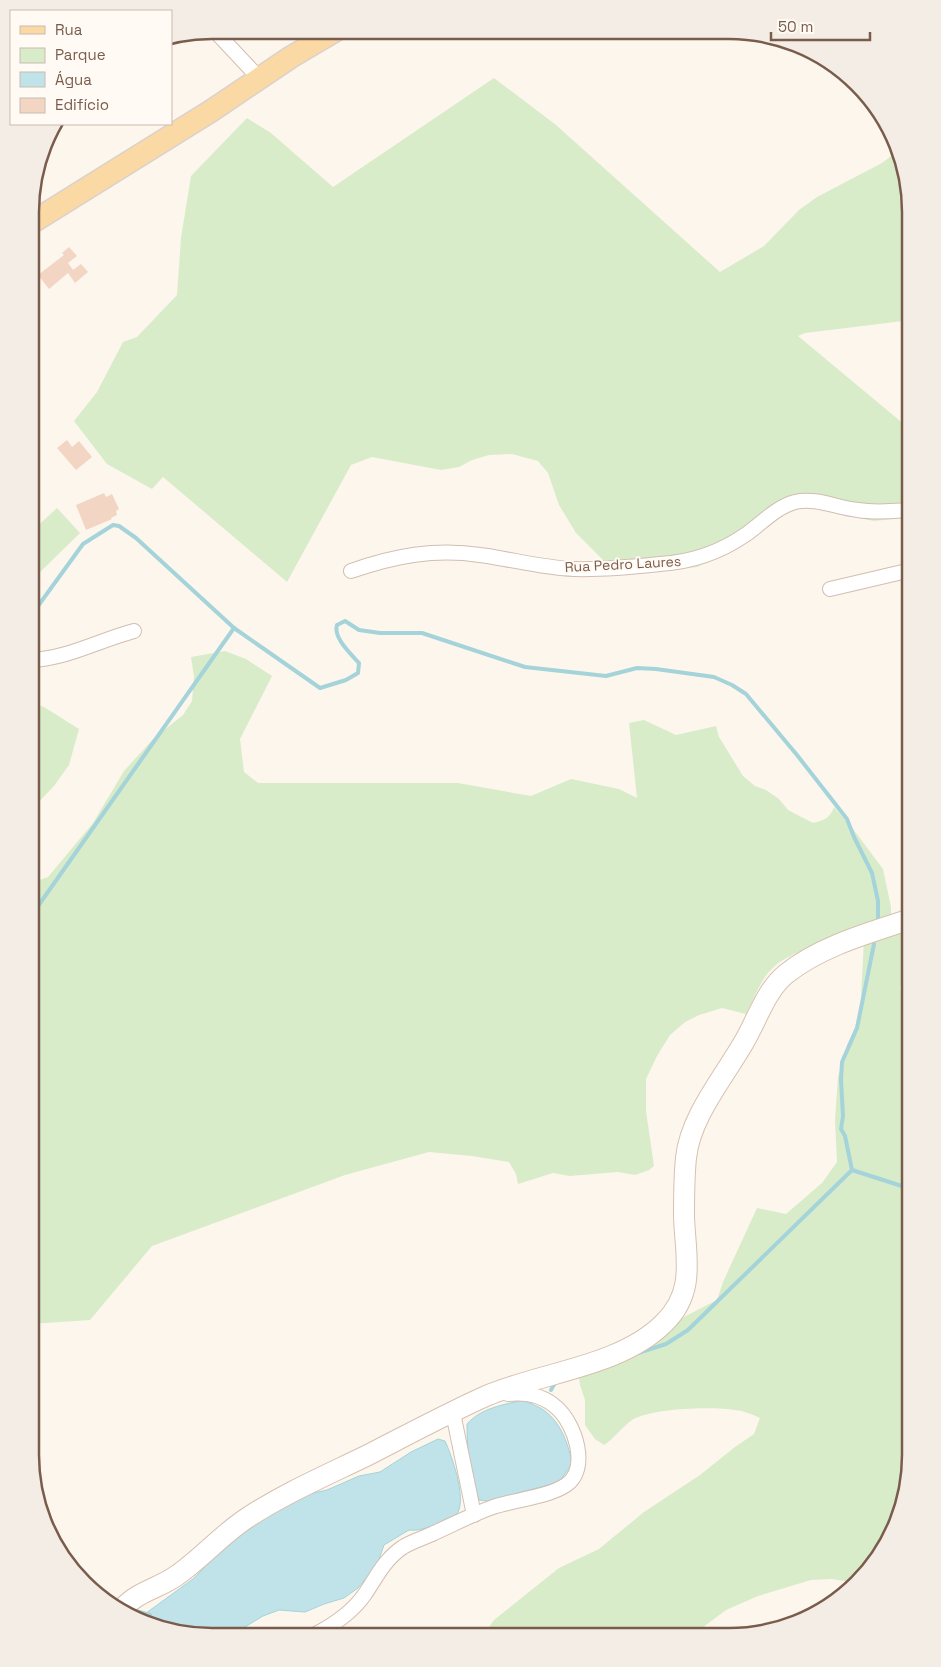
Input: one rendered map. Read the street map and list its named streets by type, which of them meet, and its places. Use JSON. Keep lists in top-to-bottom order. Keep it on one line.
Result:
{"streets":{"street":["Rua Pedro Laures"]},"legend":["Rua","Parque","Água","Edifício"],"scale_bar":"50 m"}
